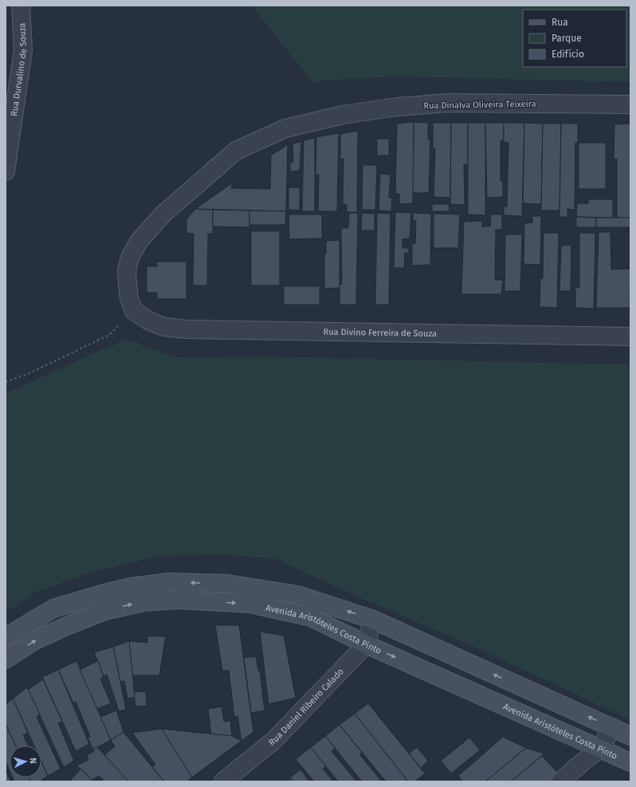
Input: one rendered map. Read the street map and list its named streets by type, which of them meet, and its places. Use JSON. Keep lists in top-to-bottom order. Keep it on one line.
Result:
{"streets":{"main road":["Avenida Aristóteles Costa Pinto"],"street":["Rua Durvalino de Souza","Rua Dinalva Oliveira Teixeira","Rua Divino Ferreira de Souza","Rua Daniel Ribeiro Calado"]},"crossings":[["Rua Dinalva Oliveira Teixeira","Rua Divino Ferreira de Souza"],["Avenida Aristóteles Costa Pinto","Rua Daniel Ribeiro Calado"]],"legend":["Rua","Parque","Edifício"],"north":"right"}
